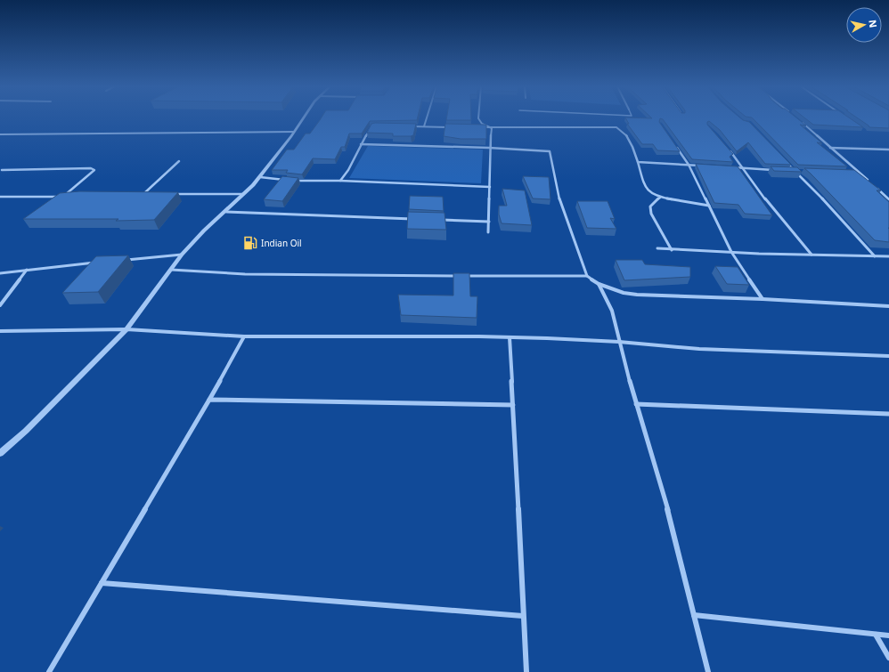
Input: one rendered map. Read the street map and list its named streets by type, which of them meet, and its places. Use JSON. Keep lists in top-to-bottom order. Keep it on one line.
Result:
{"places":{"fuel station":["Indian Oil"]},"north":"right"}
